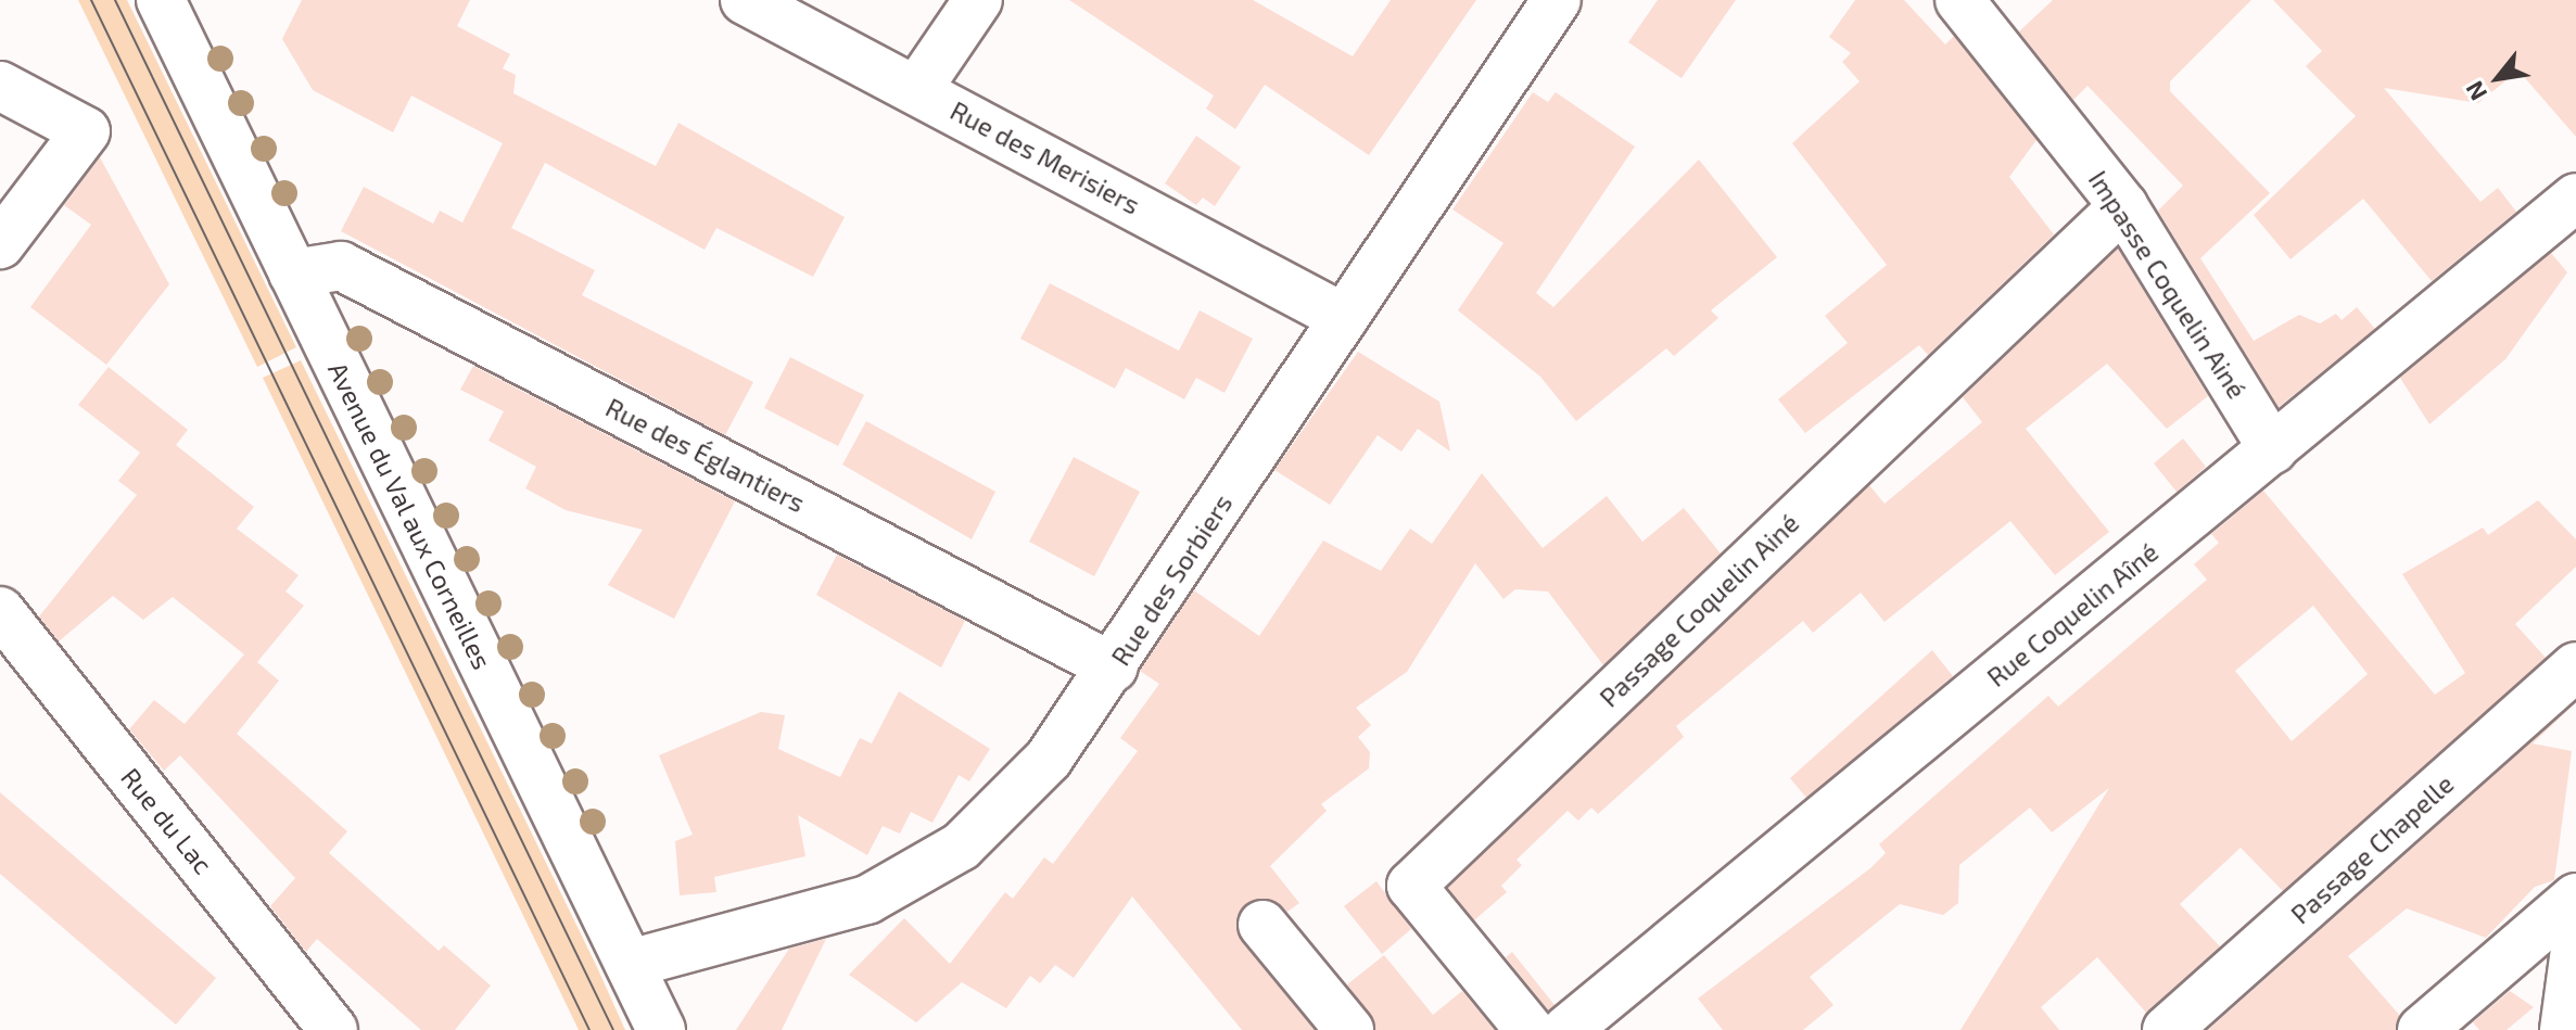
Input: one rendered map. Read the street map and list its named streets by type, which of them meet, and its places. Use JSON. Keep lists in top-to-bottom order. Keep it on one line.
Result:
{"streets":{"street":["Rue des Merisiers","Impasse Coquelin Ainé","Rue des Églantiers","Avenue du Val aux Corneilles","Rue des Sorbiers","Passage Coquelin Ainé","Rue Coquelin Aîné","Rue du Lac","Passage Chapelle"]},"crossings":[["Rue des Merisiers","Rue des Sorbiers"],["Impasse Coquelin Ainé","Passage Coquelin Ainé"],["Impasse Coquelin Ainé","Rue Coquelin Aîné"],["Rue des Églantiers","Avenue du Val aux Corneilles"],["Rue des Églantiers","Rue des Sorbiers"],["Avenue du Val aux Corneilles","Rue des Sorbiers"]],"north":"bottom left"}
